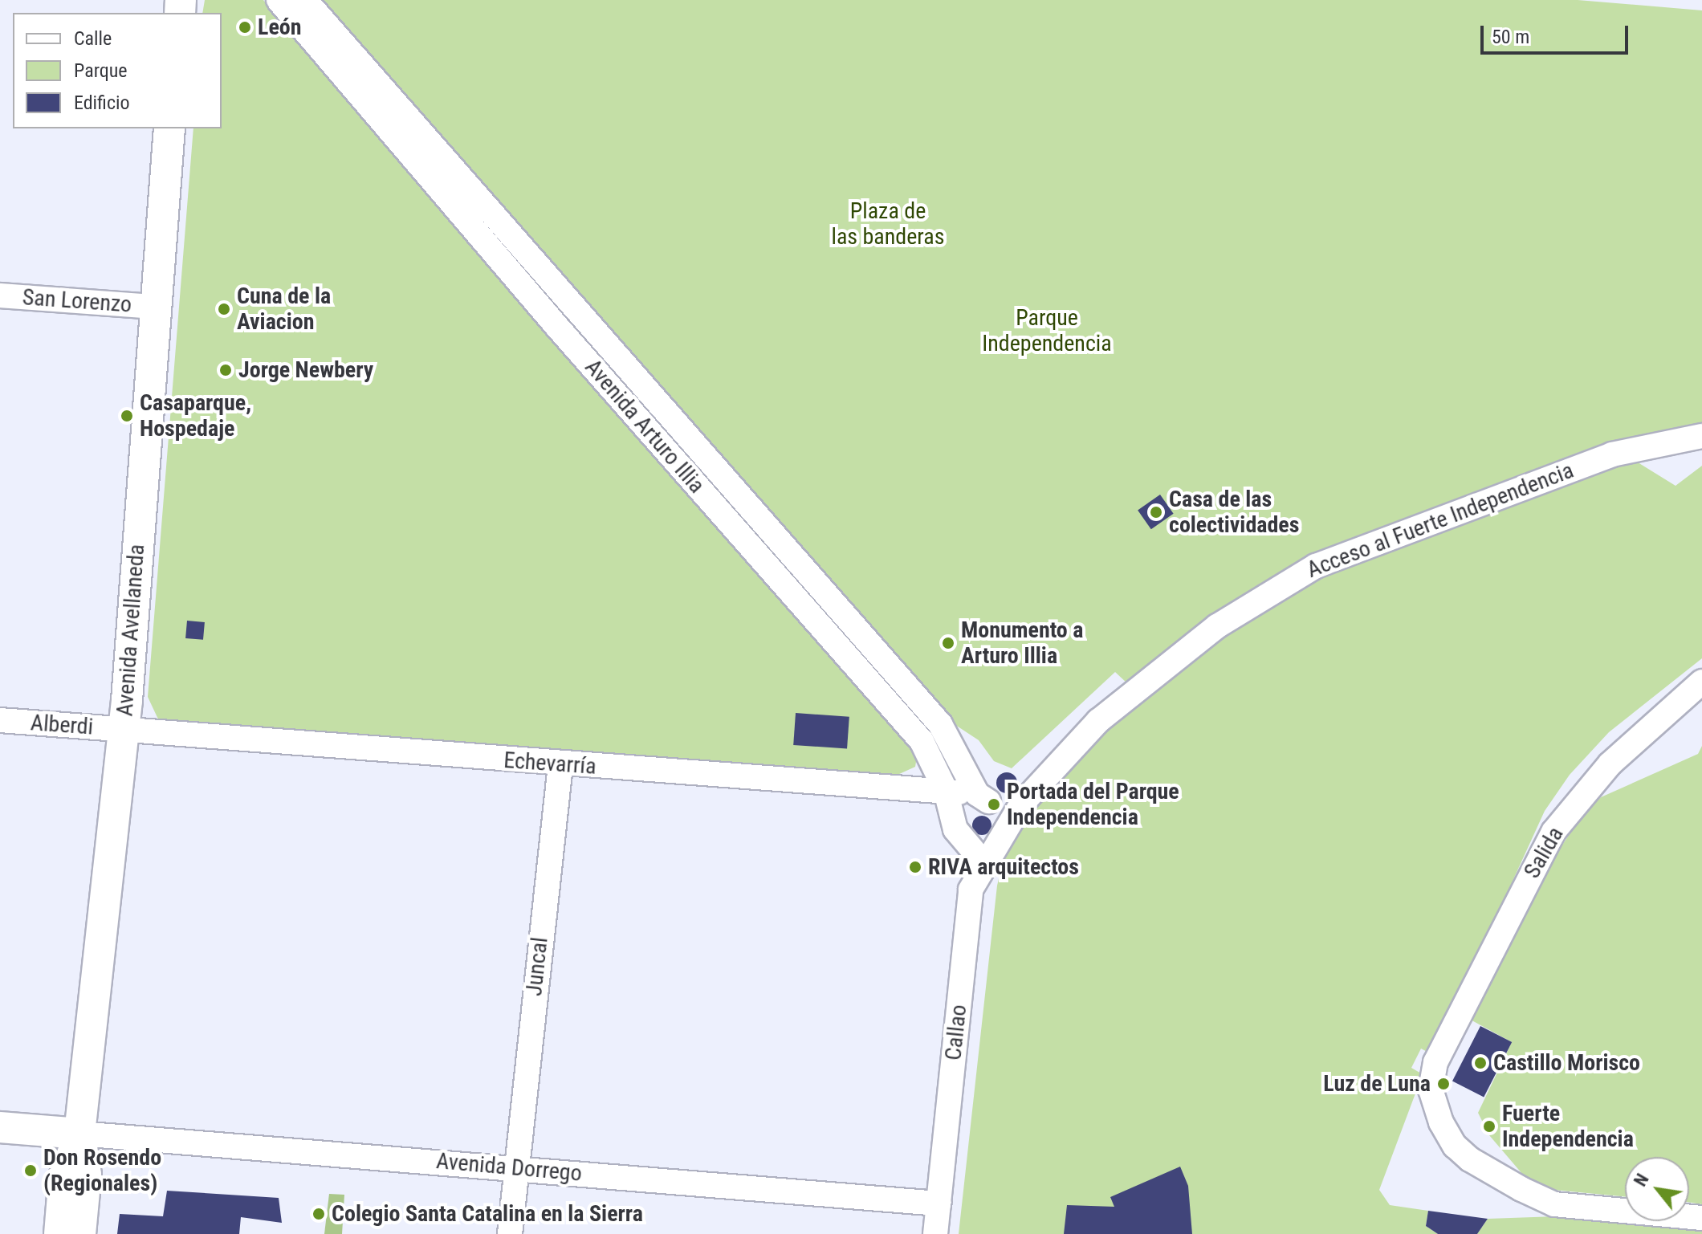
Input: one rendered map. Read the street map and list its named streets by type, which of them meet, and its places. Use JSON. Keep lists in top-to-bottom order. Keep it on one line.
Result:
{"streets":{"main road":["Avenida Avellaneda"],"street":["San Lorenzo","Avenida Arturo Illia","Acceso al Fuerte Independencia","Alberdi","Echevarría","Salida","Juncal","Callao","Avenida Dorrego"]},"crossings":[["San Lorenzo","Avenida Avellaneda"],["Avenida Arturo Illia","Acceso al Fuerte Independencia"],["Avenida Arturo Illia","Echevarría"],["Avenida Arturo Illia","Callao"],["Acceso al Fuerte Independencia","Echevarría"],["Acceso al Fuerte Independencia","Callao"],["Avenida Avellaneda","Alberdi"],["Avenida Avellaneda","Echevarría"],["Avenida Avellaneda","Avenida Dorrego"],["Alberdi","Echevarría"],["Echevarría","Juncal"],["Juncal","Avenida Dorrego"],["Callao","Avenida Dorrego"]],"parks":["Plaza de las banderas","Parque Independencia"],"places":["León","Cuna de la Aviacion","Jorge Newbery","Casaparque, Hospedaje","Casa de las colectividades","Monumento a Arturo Illia","Portada del Parque Independencia","RIVA arquitectos","Castillo Morisco","Luz de Luna","Fuerte Independencia","Don Rosendo (Regionales)","Colegio Santa Catalina en la Sierra"],"legend":["Calle","Parque","Edificio"],"scale_bar":"50 m","north":"top left"}
